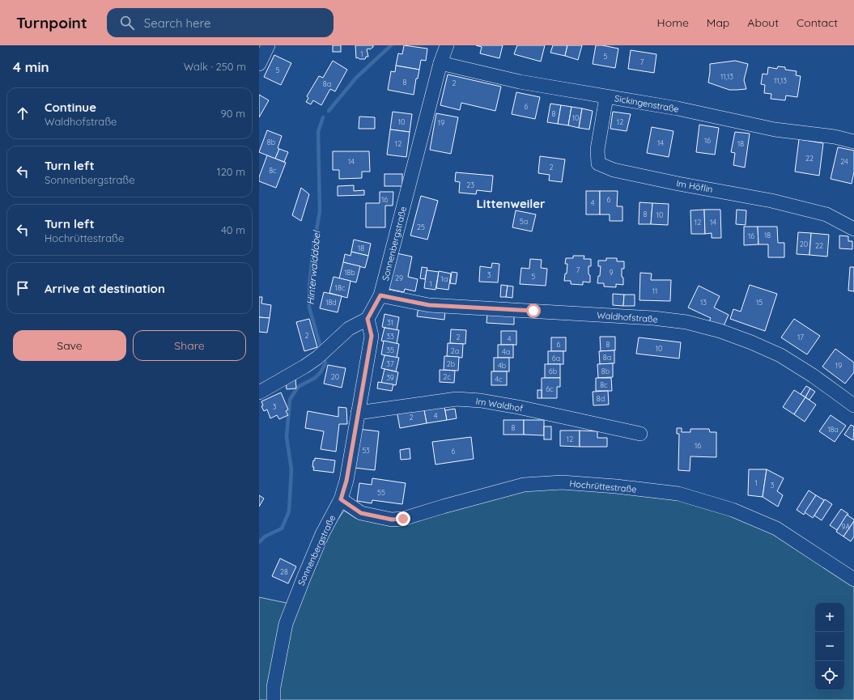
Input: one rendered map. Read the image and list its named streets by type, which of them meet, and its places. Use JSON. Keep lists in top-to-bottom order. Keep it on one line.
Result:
{"streets":{"street":["Sickingenstraße","Im Höflin","Sonnenbergstraße","Waldhofstraße","Im Waldhof","Hochrüttestraße"]},"crossings":[["Sickingenstraße","Im Höflin"],["Sickingenstraße","Sonnenbergstraße"],["Sonnenbergstraße","Waldhofstraße"],["Sonnenbergstraße","Im Waldhof"],["Sonnenbergstraße","Hochrüttestraße"]],"districts":["Littenweiler"],"water":["Hinterwalddobel"],"house_numbers":["1","5","7","5","11,13","11,13","8","2","8a","6","8","10","10","12","19","16","8b","14","12","18","22","14","24","2","8c","23","16","6","4","8","10","5a","12","14","25","18","16","20","22","18","7","18b","9","3","5","29","1a","1","18c","11","18d","13","15","31","2","33","2","17","4","6","8","10","35","2a","4a","8a","6a","37","2b","4b","19","6b","8b","20","2c","39","4c","8c","6c","8d","3","4","2","8","18a","12","16","53","6","1","3","55","9A","28"],"page":{"header":"Turnpoint","search":"Search here","nav":["Home","Map","About","Contact"],"heading":["4 min","Walk · 250 m"],"list":[["Continue","Waldhofstraße","90 m"],["Turn left","Sonnenbergstraße","120 m"],["Turn left","Hochrüttestraße","40 m"],"Arrive at destination"],"buttons":["Save","Share"],"map_buttons":["+","−"]}}
